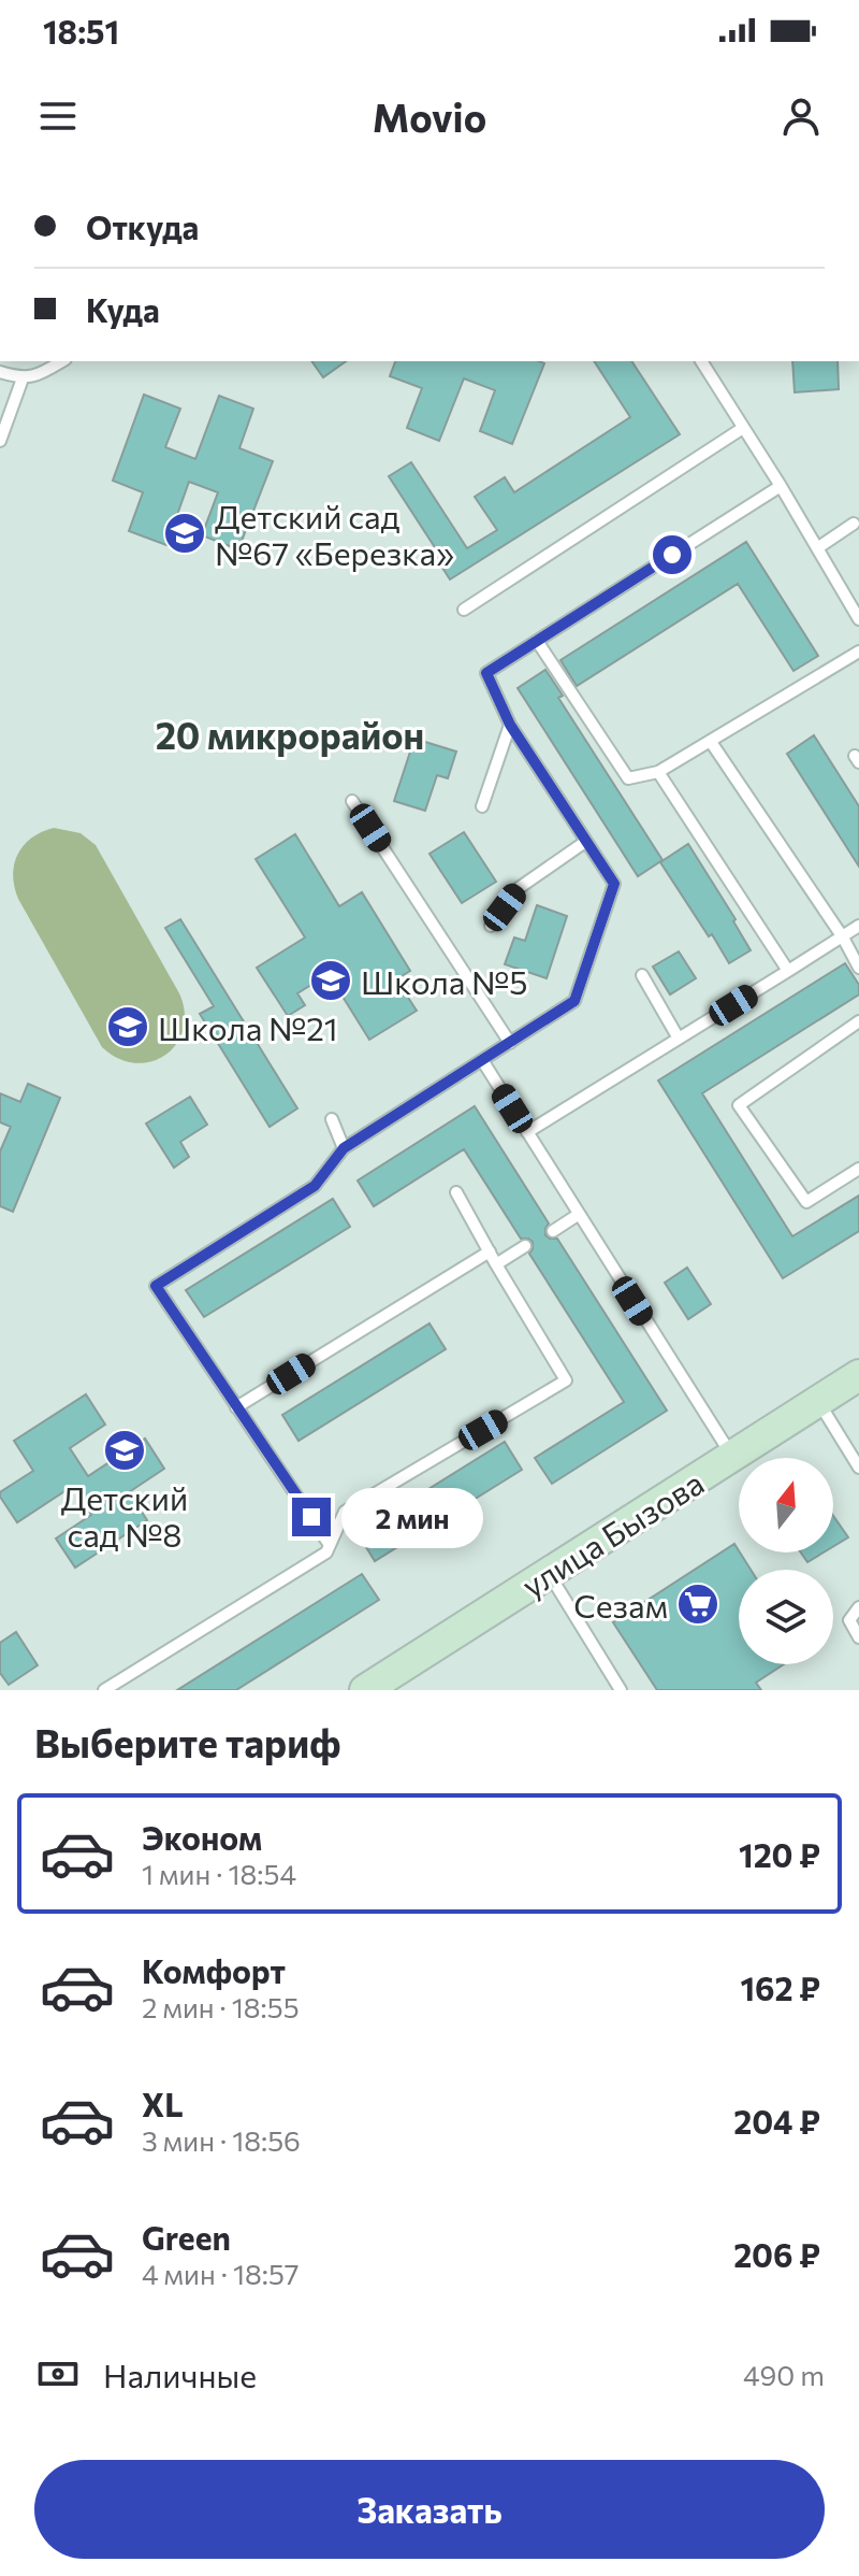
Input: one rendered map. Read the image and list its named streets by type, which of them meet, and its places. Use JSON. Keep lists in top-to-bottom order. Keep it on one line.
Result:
{"streets":{"street":["улица Бызова"]},"districts":["20 микрорайон"],"places":{"school or university":["Детский сад №67 «Березка»","Школа №5","Школа №21","Детский сад №8"],"supermarket":["Сезам"]},"north":"top","page":{"status":"18:51","header":"Movio","banner":["Откуда","Куда"],"bubble":"2 мин","heading":"Выберите тариф","list":[{"name":"Эконом","note":"1 мин · 18:54","value":"120 ₽"},{"name":"Комфорт","note":"2 мин · 18:55","value":"162 ₽"},{"name":"XL","note":"3 мин · 18:56","value":"204 ₽"},{"name":"Green","note":"4 мин · 18:57","value":"206 ₽"}],"pay":["Наличные","490 m"],"buttons":"Заказать"}}
